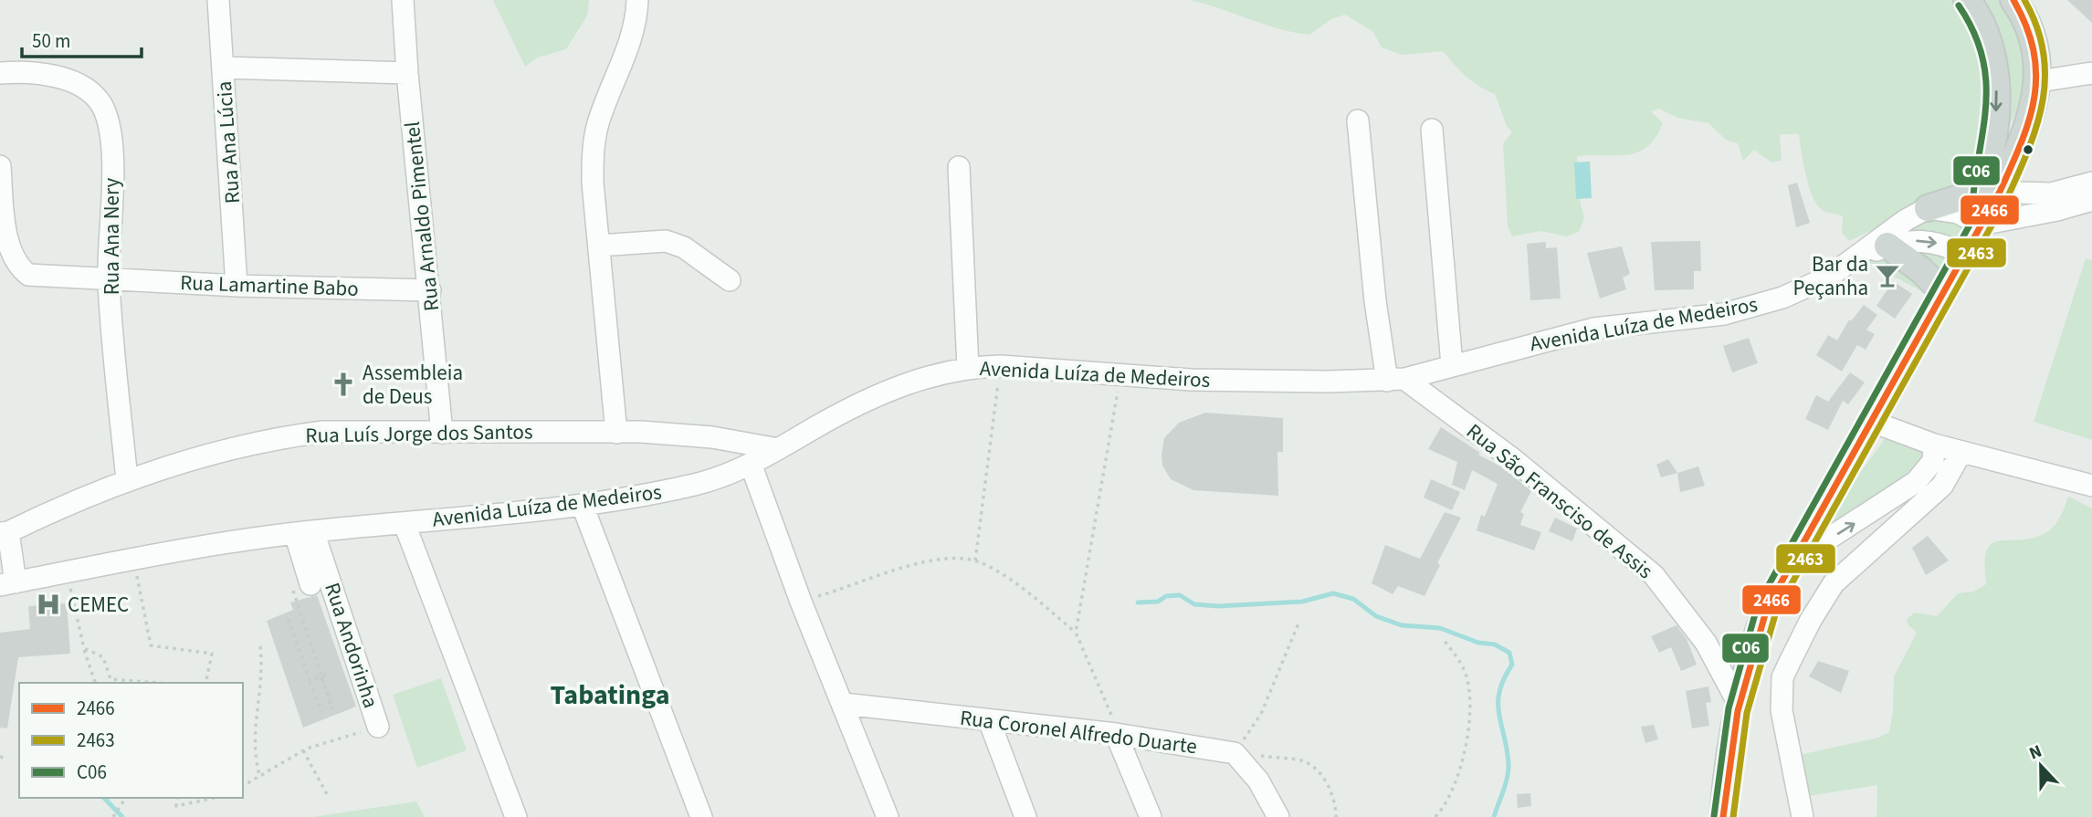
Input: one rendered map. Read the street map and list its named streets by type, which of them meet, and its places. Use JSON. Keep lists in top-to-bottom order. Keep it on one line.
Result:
{"streets":{"street":["Rua Ana Lúcia","Rua Arnaldo Pimentel","Rua Ana Nery","Rua Lamartine Babo","Avenida Luíza de Medeiros","Rua Luís Jorge dos Santos","Rua São Fransciso de Assis","Rua Andorinha","Rua Coronel Alfredo Duarte"]},"crossings":[["Rua Ana Lúcia","Rua Lamartine Babo"],["Rua Arnaldo Pimentel","Rua Lamartine Babo"],["Rua Arnaldo Pimentel","Rua Luís Jorge dos Santos"],["Rua Ana Nery","Rua Lamartine Babo"],["Rua Ana Nery","Rua Luís Jorge dos Santos"],["Avenida Luíza de Medeiros","Rua Luís Jorge dos Santos"],["Avenida Luíza de Medeiros","Rua São Fransciso de Assis"],["Avenida Luíza de Medeiros","Rua Andorinha"]],"districts":["Tabatinga"],"places":{"bar":["Bar da Peçanha"],"church":["Assembleia de Deus"],"hospital":["CEMEC"]},"lines":["transit line 2466","transit line 2463","transit line C06"],"legend":["2466","2463","C06"],"scale_bar":"50 m","north":"top"}
